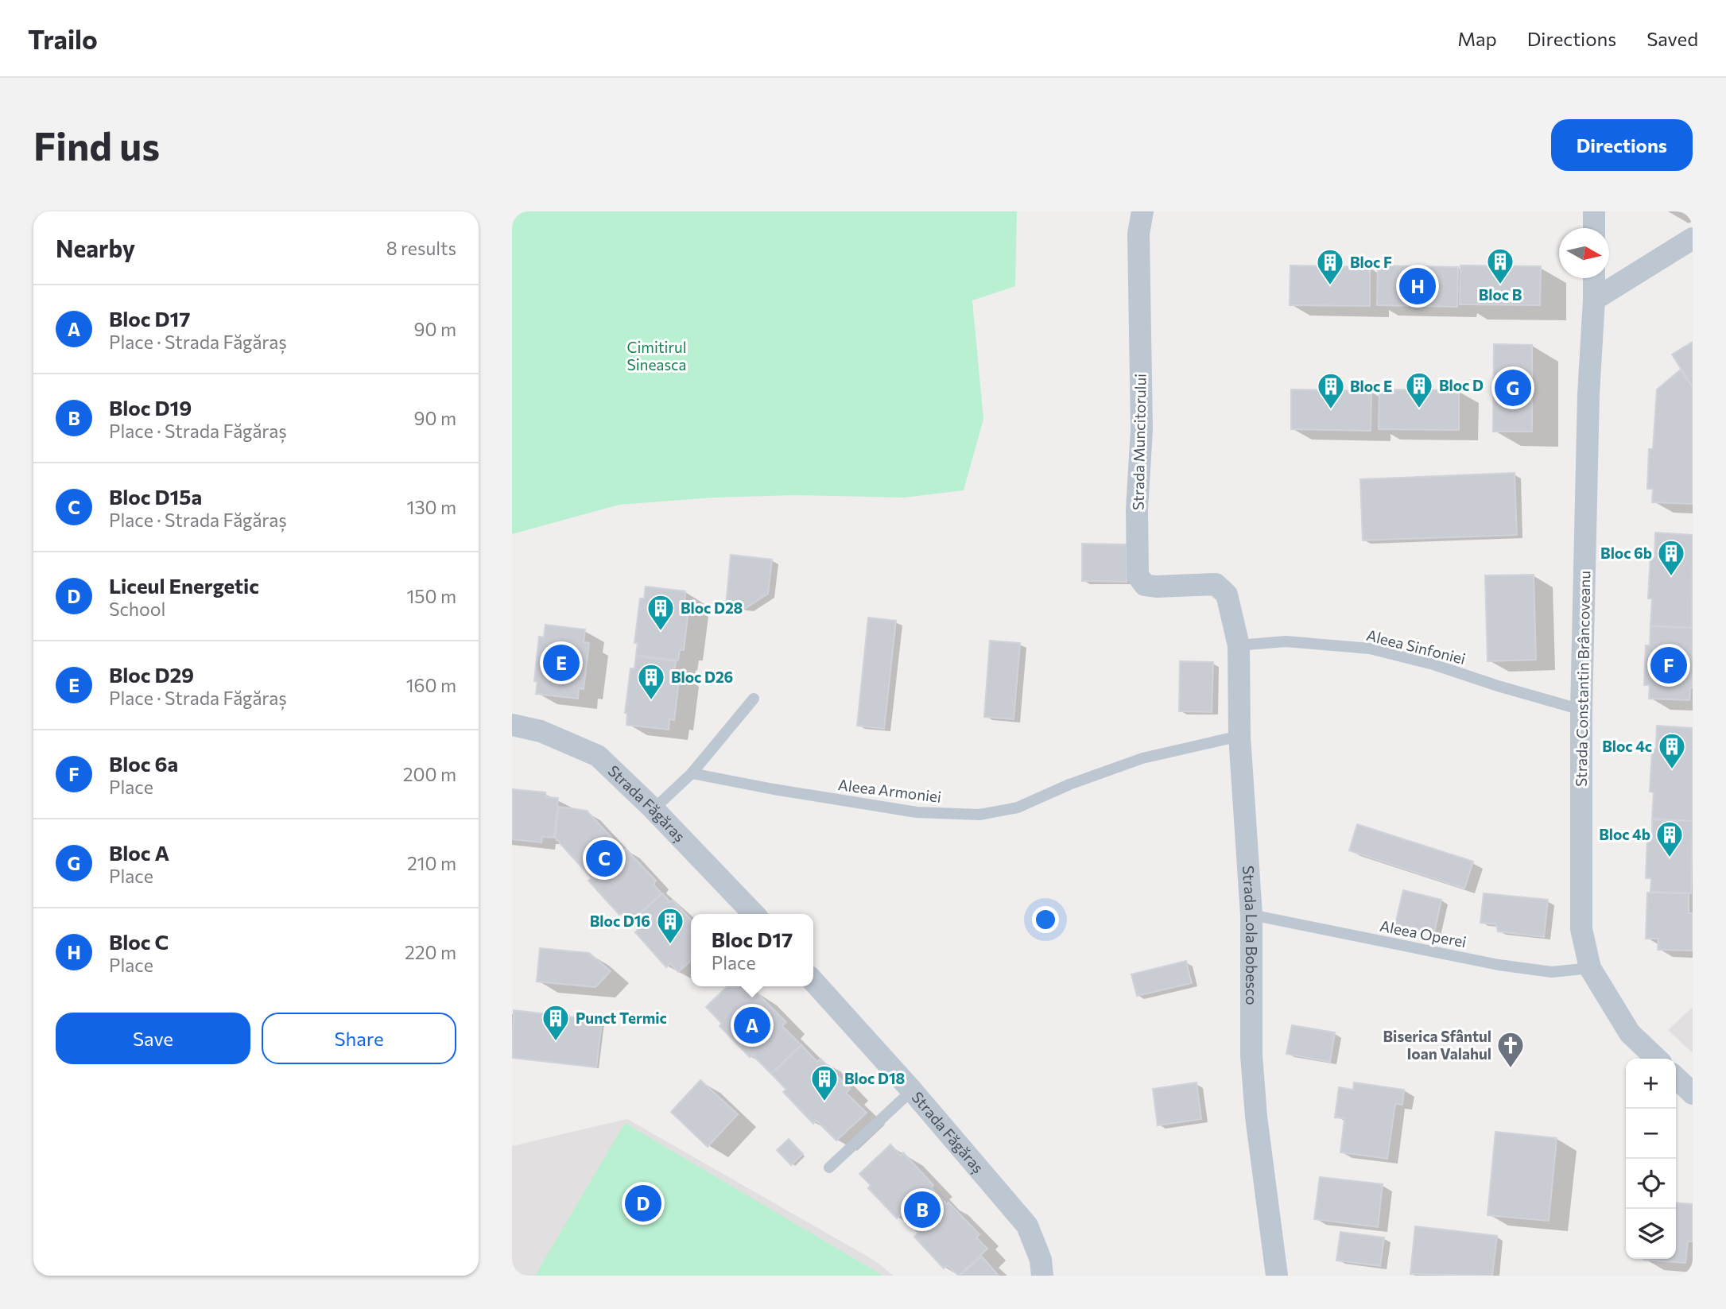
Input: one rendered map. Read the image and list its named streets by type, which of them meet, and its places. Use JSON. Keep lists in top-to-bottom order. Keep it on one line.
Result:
{"streets":{"street":["Strada Muncitorului","Strada Constantin Brâncoveanu","Strada Făgăraș","Strada Lola Bobesco"],"lane":["Aleea Sinfoniei","Aleea Armoniei","Aleea Operei"]},"crossings":[["Strada Muncitorului","Strada Lola Bobesco"],["Aleea Sinfoniei","Strada Constantin Brâncoveanu"],["Aleea Sinfoniei","Strada Lola Bobesco"],["Strada Constantin Brâncoveanu","Aleea Operei"],["Aleea Armoniei","Strada Lola Bobesco"],["Aleea Operei","Strada Lola Bobesco"]],"parks":["Cimitirul Sineasca"],"places":{"building":["Bloc B","Bloc F","Bloc D","Bloc E","Bloc 6b","Bloc D28","Bloc D26","Bloc 4c","Bloc 4b","Bloc D16","Punct Termic","Bloc D18"],"church":["Biserica Sfântul Ioan Valahul"]},"north":"right","page":{"header":"Trailo","nav":["Map","Directions","Saved"],"buttons":["Directions",["Save","Share"]],"title":"Find us","heading":["Nearby","8 results"],"pins":["H","G","E","F","C","A","D","B"],"list":[{"mark":"A","name":"Bloc D17","note":"Place · Strada Făgăraș","value":"90 m"},{"mark":"B","name":"Bloc D19","note":"Place · Strada Făgăraș","value":"90 m"},{"mark":"C","name":"Bloc D15a","note":"Place · Strada Făgăraș","value":"130 m"},{"mark":"D","name":"Liceul Energetic","note":"School","value":"150 m"},{"mark":"E","name":"Bloc D29","note":"Place · Strada Făgăraș","value":"160 m"},{"mark":"F","name":"Bloc 6a","note":"Place","value":"200 m"},{"mark":"G","name":"Bloc A","note":"Place","value":"210 m"},{"mark":"H","name":"Bloc C","note":"Place","value":"220 m"}],"popup":["Bloc D17","Place"],"map_buttons":["+","−"]}}
